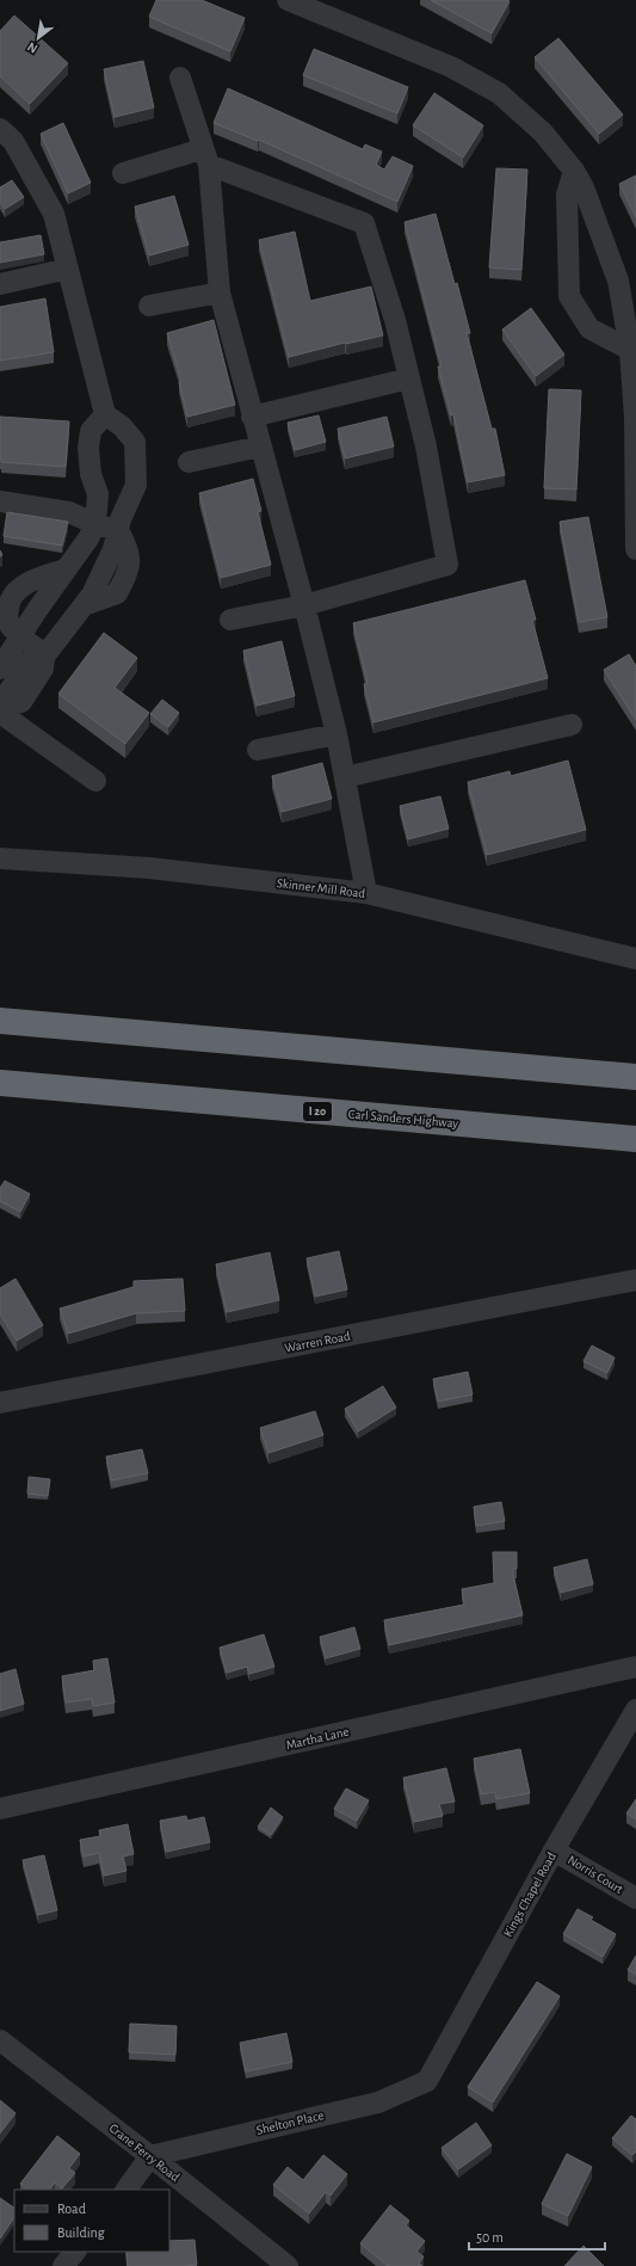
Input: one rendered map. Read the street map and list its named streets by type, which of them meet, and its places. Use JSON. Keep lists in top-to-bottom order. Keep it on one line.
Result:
{"streets":{"highway":["I 20","Carl Sanders Highway"],"street":["Skinner Mill Road","Warren Road","Martha Lane","Norris Court","Kings Chapel Road","Shelton Place","Crane Ferry Road"]},"crossings":[["Norris Court","Kings Chapel Road"],["Kings Chapel Road","Shelton Place"],["Shelton Place","Crane Ferry Road"]],"legend":["Road","Building"],"scale_bar":"50 m","north":"bottom left"}
